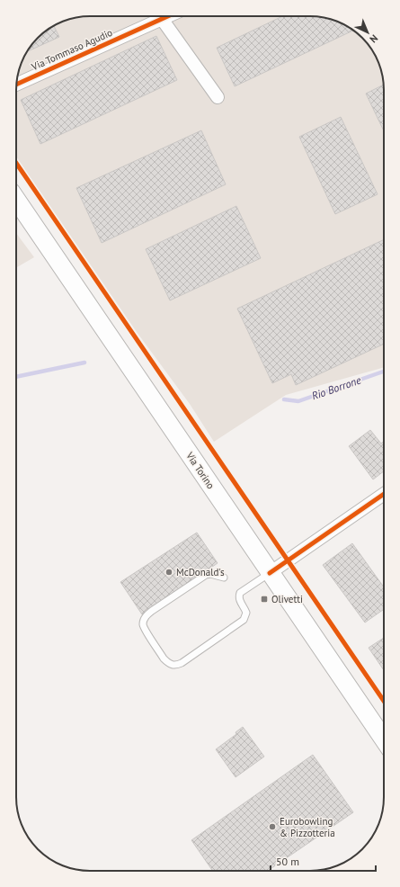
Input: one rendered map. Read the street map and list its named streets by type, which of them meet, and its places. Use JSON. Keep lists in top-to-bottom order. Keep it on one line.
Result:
{"streets":{"main road":["Via Torino"],"street":["Via Tommaso Agudio"]},"water":["Rio Borrone"],"places":{"other":["McDonald's","Eurobowling & Pizzotteria"],"transit":["Olivetti"]},"scale_bar":"50 m","north":"bottom right"}
